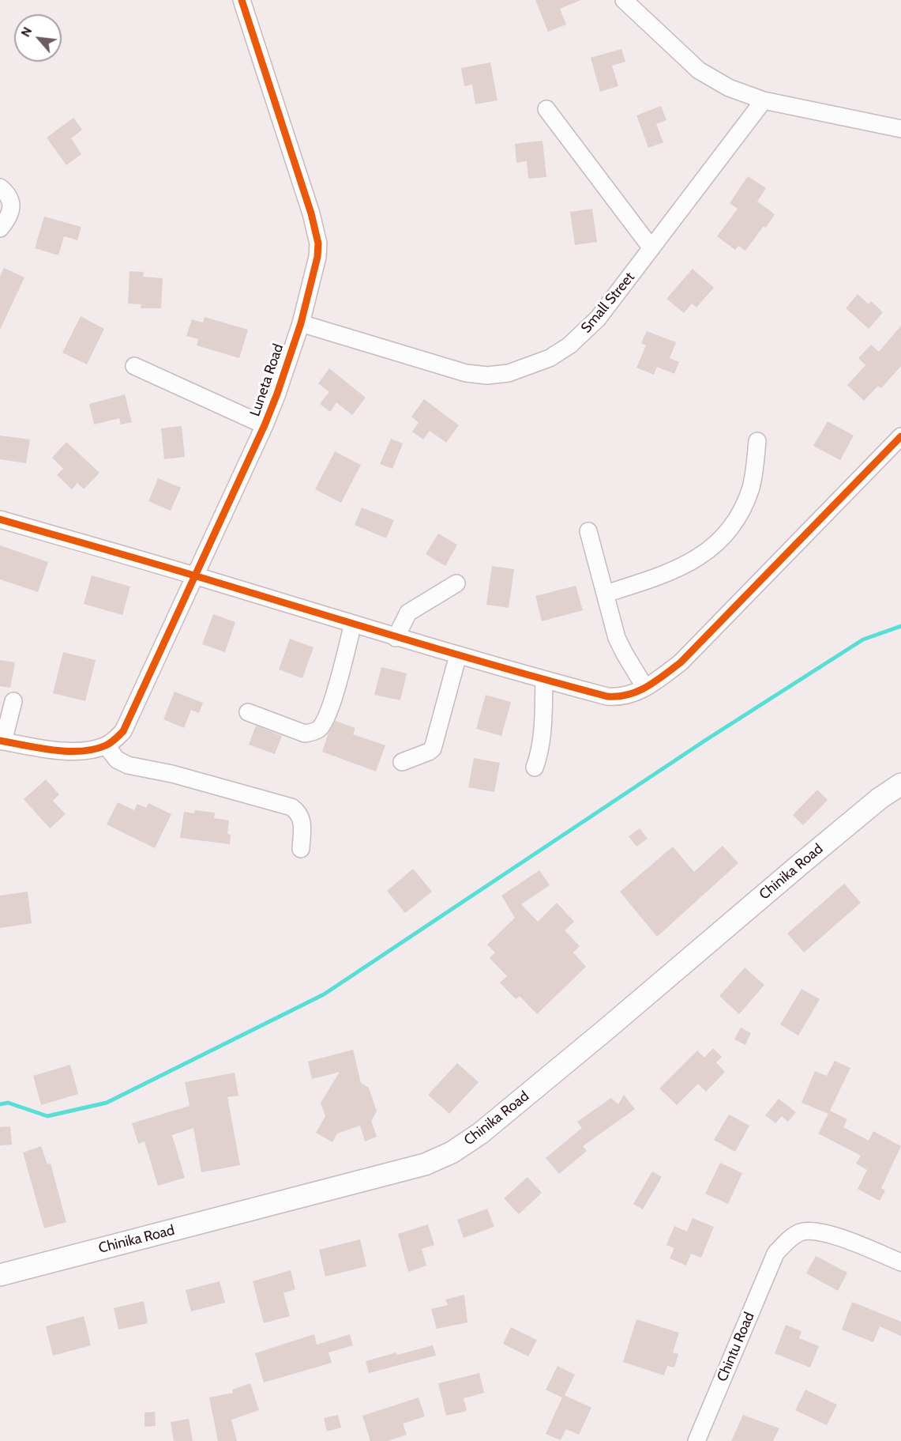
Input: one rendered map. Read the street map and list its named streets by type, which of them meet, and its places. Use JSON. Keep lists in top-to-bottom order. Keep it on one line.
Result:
{"streets":{"main road":["Chinika Road"],"street":["Small Street","Luneta Road","Chintu Road"]},"crossings":[["Small Street","Luneta Road"]],"north":"top left"}
